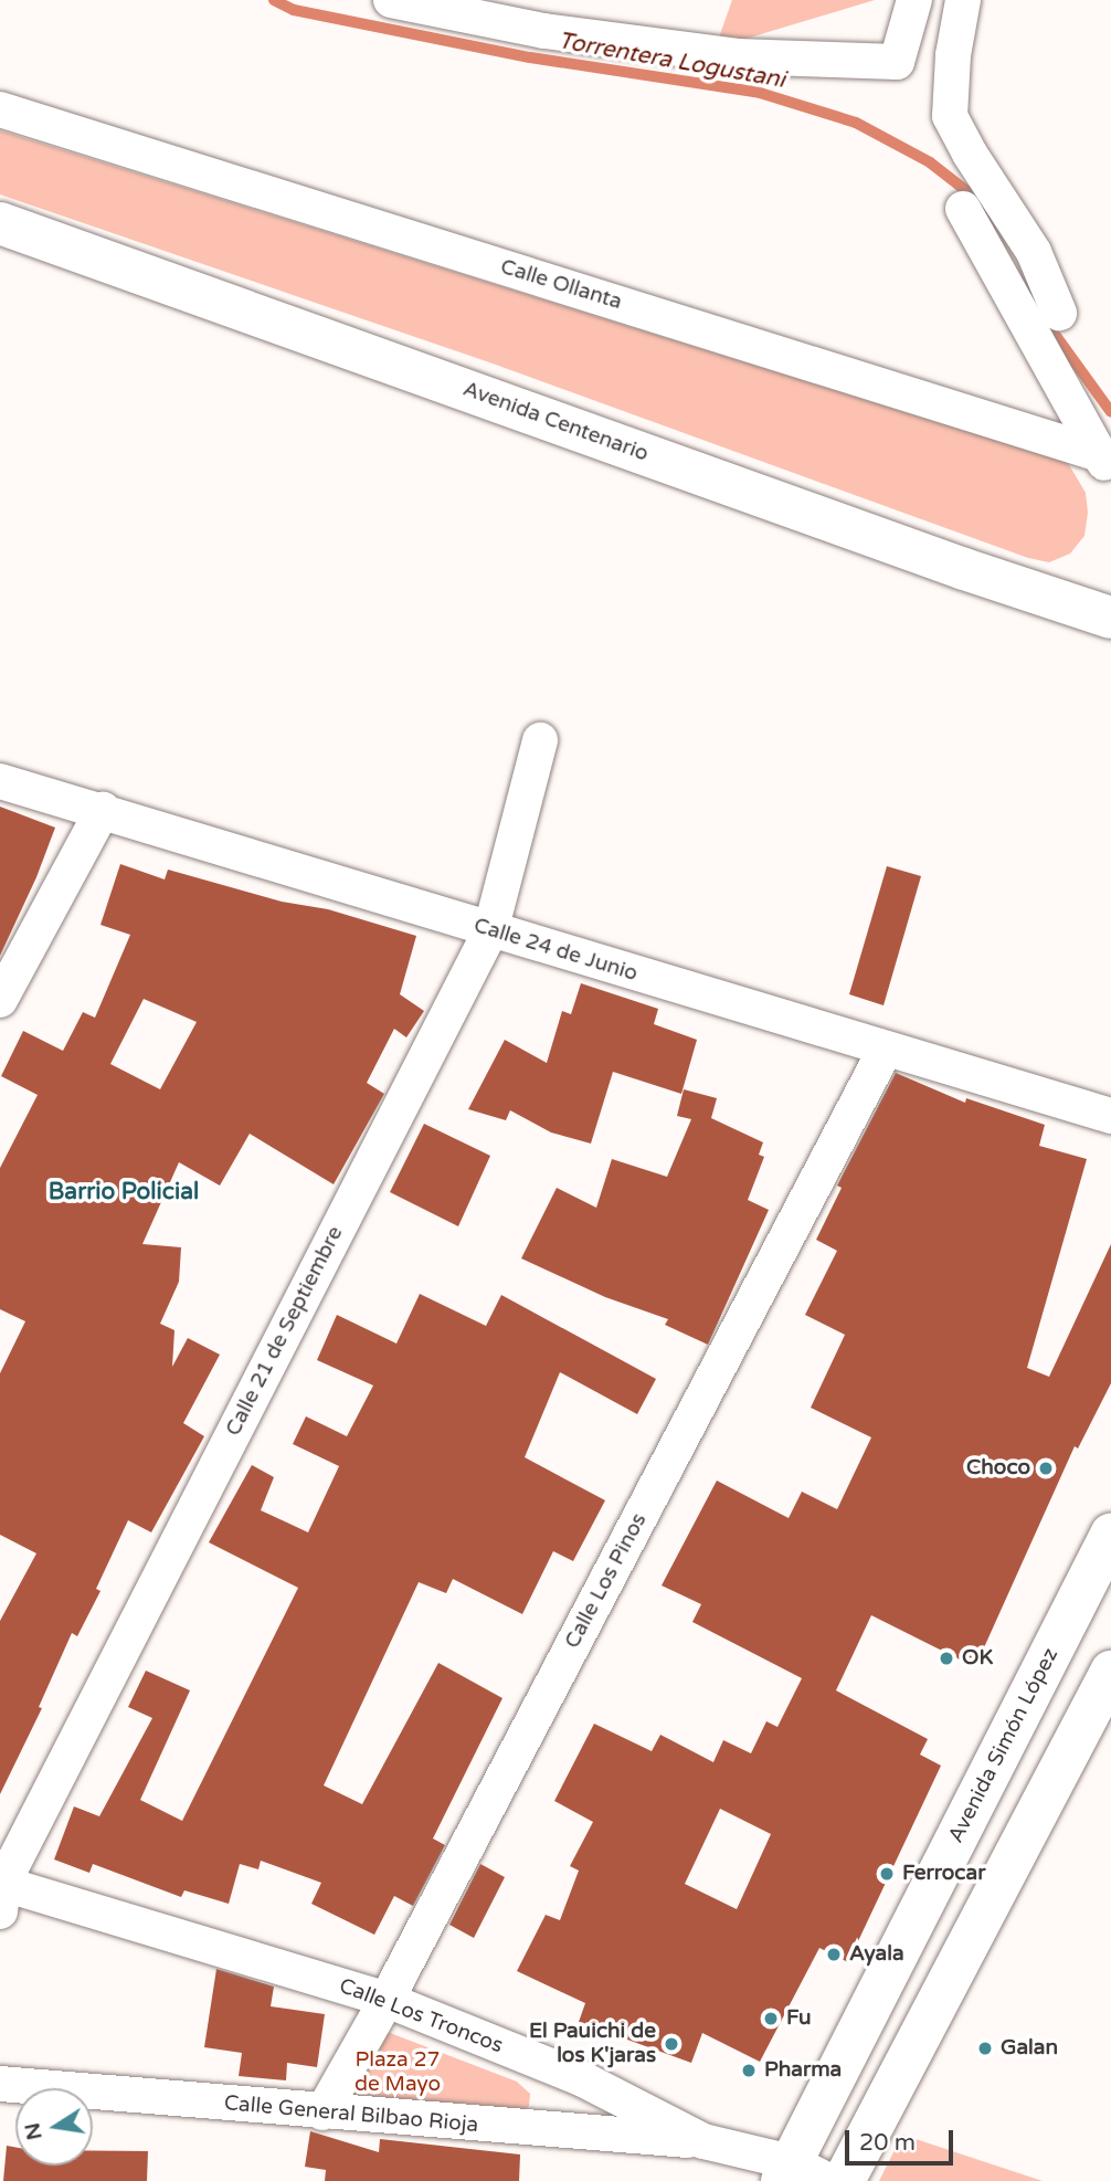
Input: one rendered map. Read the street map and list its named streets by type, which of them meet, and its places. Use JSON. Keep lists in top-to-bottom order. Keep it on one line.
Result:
{"streets":{"main road":["Avenida Centenario","Avenida Simón López"],"street":["Calle Ollanta","Calle 24 de Junio","Calle 21 de Septiembre","Calle Los Pinos","Calle Los Troncos","Calle General Bilbao Rioja"]},"crossings":[["Calle 24 de Junio","Calle 21 de Septiembre"],["Calle 24 de Junio","Calle Los Pinos"],["Calle 21 de Septiembre","Calle Los Troncos"],["Calle Los Pinos","Calle Los Troncos"],["Calle Los Pinos","Calle General Bilbao Rioja"],["Avenida Simón López","Calle Los Troncos"],["Calle Los Troncos","Calle General Bilbao Rioja"]],"districts":["Barrio Policial"],"water":["Torrentera Logustani"],"parks":["Plaza 27 de Mayo"],"places":["Choco","OK","Ferrocar","Ayala","Fu","El Pauichi de los K'jaras","Galan","Pharma"],"scale_bar":"20 m","north":"left"}
